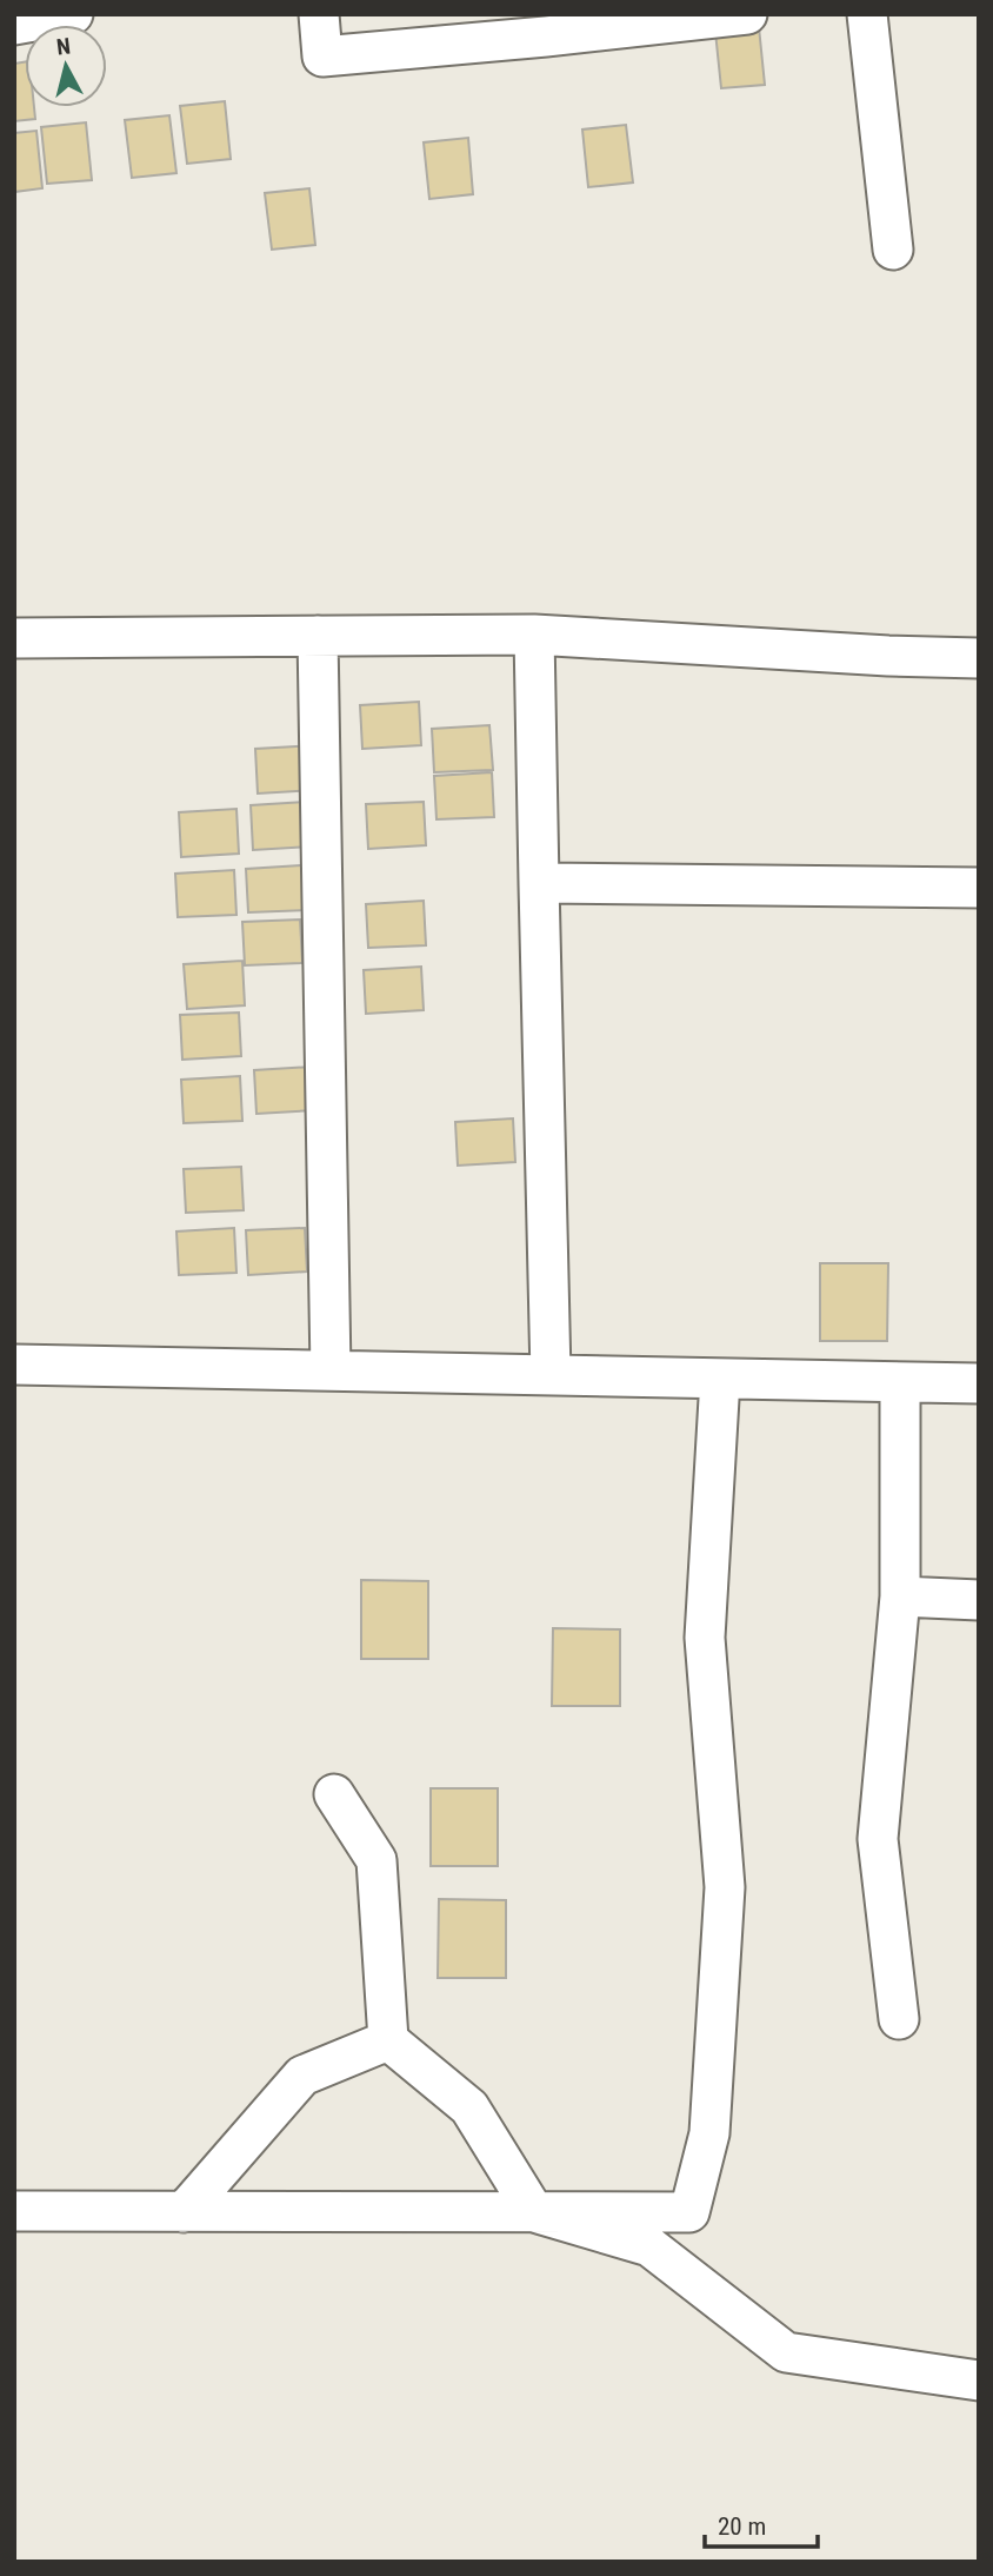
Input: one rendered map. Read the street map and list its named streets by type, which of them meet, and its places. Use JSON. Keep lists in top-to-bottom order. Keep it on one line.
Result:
{"scale_bar":"20 m","north":"top"}
